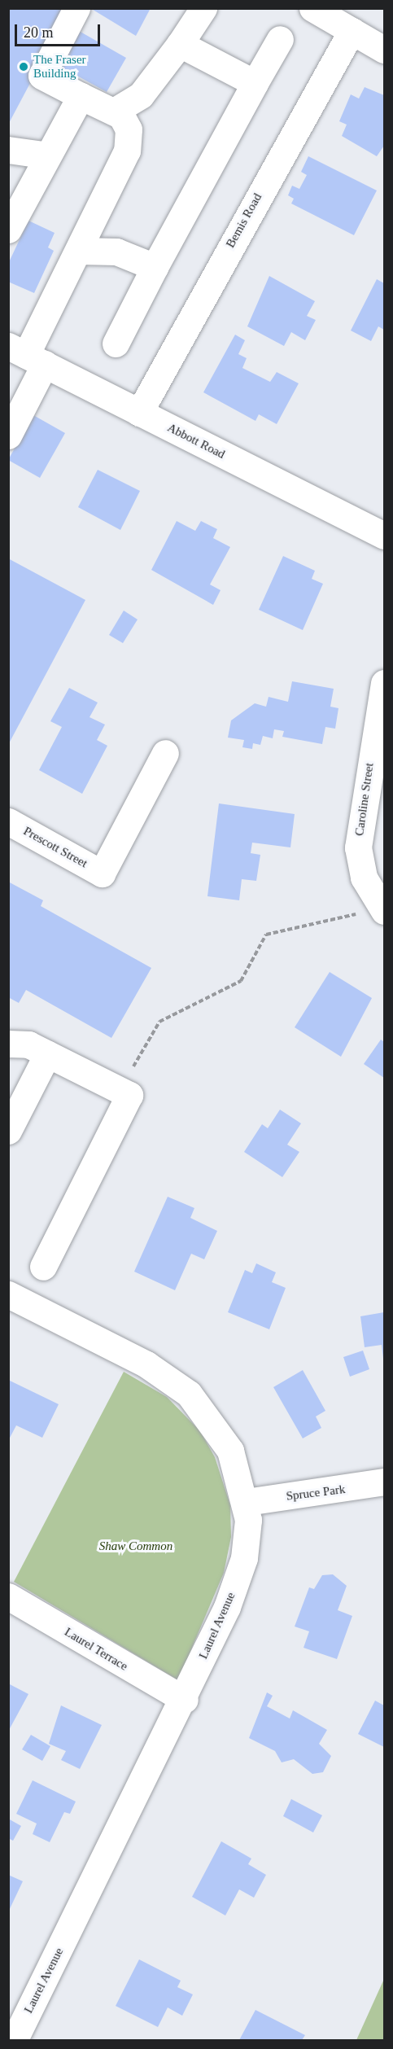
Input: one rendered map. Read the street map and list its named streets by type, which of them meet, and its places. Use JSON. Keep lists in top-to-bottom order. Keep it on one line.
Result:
{"streets":{"street":["Bemis Road","Abbott Road","Caroline Street","Prescott Street","Spruce Park","Laurel Avenue","Laurel Terrace"]},"crossings":[["Bemis Road","Abbott Road"],["Spruce Park","Laurel Avenue"],["Laurel Avenue","Laurel Terrace"]],"parks":["Shaw Common"],"places":["The Fraser Building"],"scale_bar":"20 m"}
